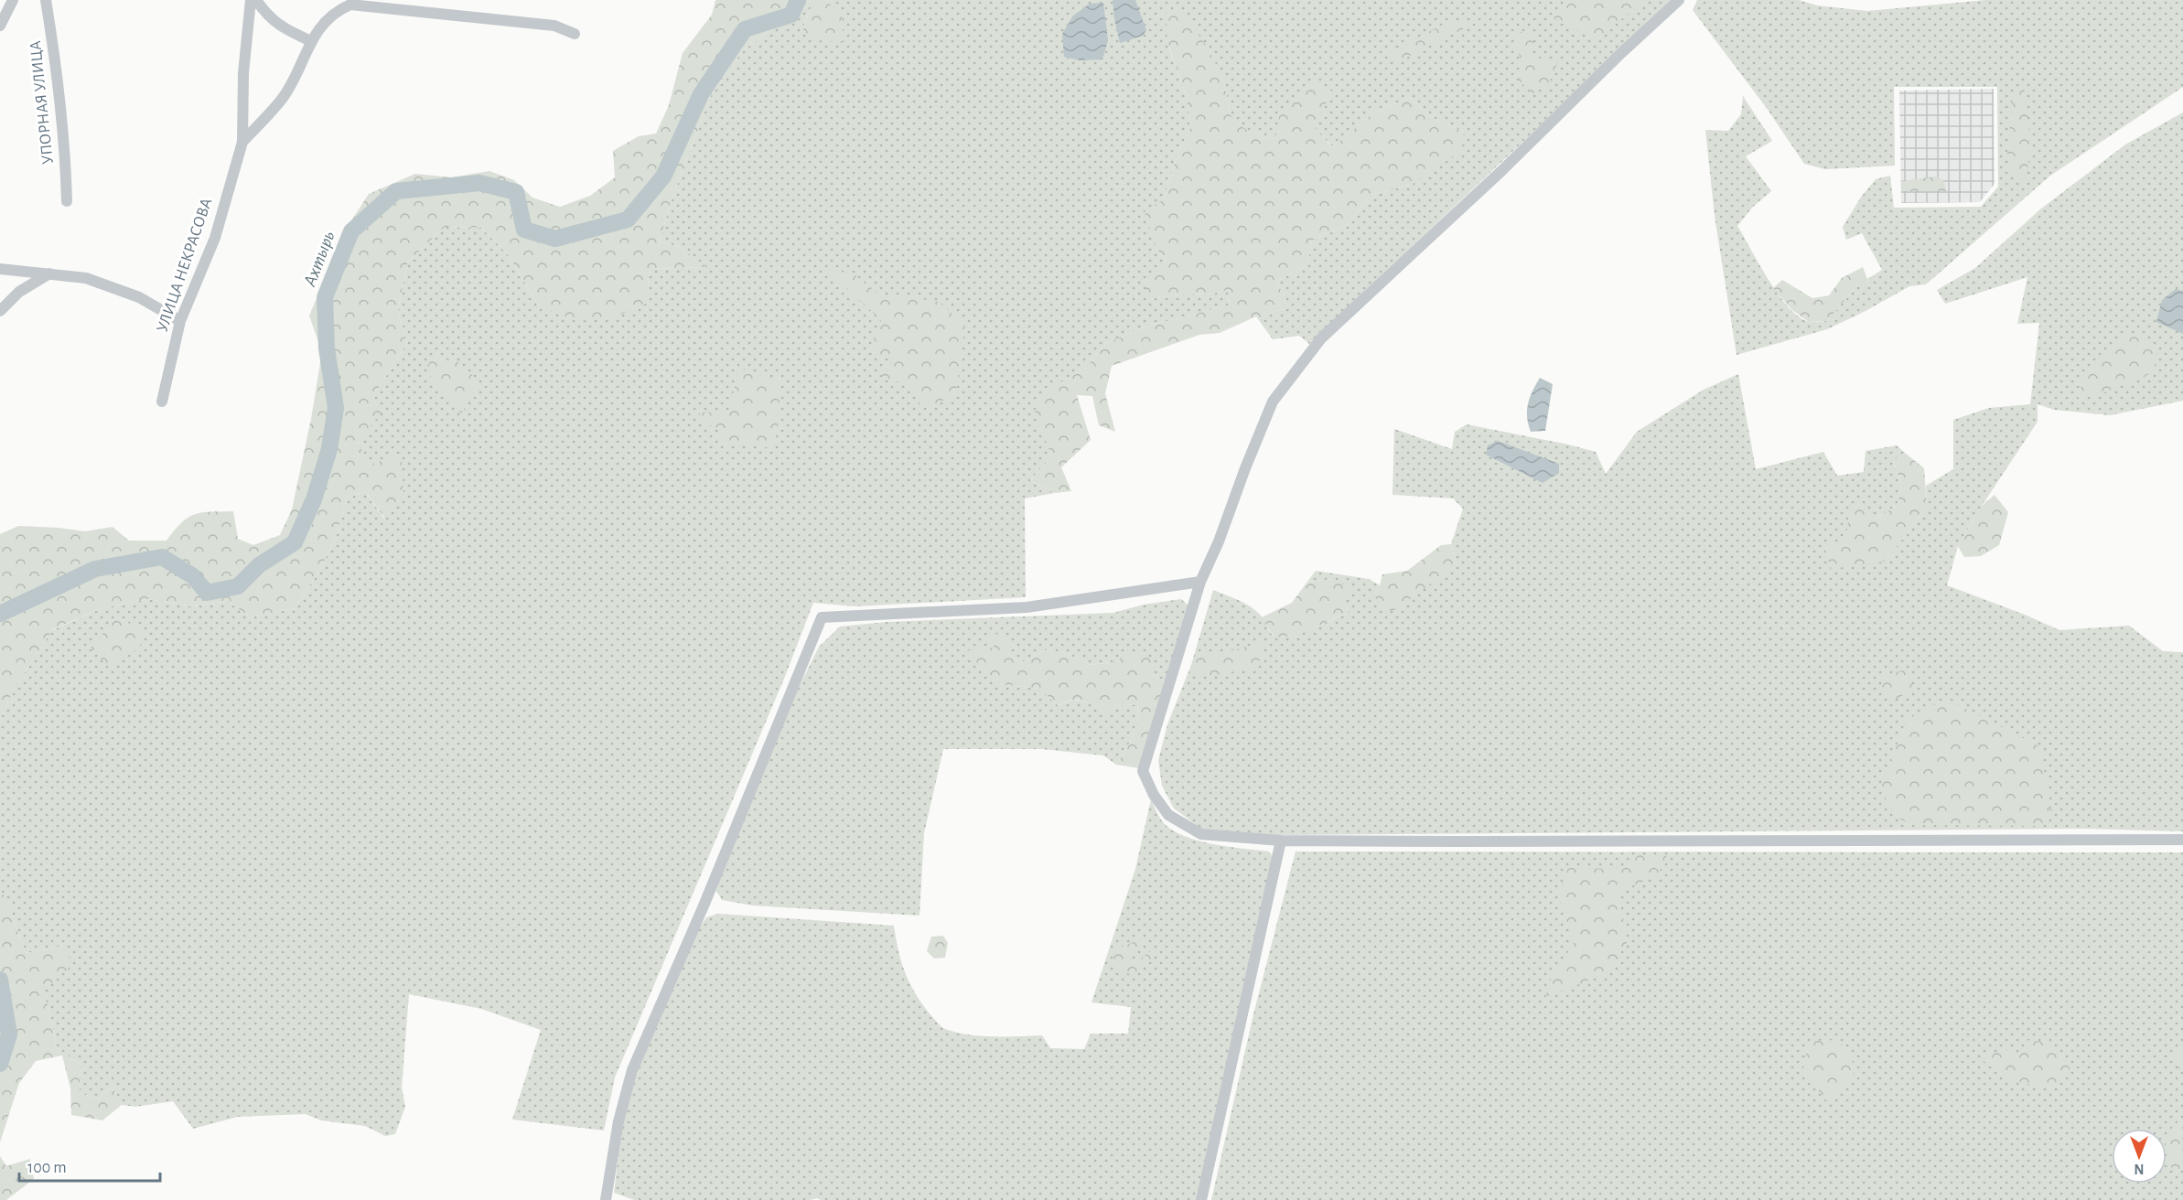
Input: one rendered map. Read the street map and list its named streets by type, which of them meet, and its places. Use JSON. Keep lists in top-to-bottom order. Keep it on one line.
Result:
{"streets":{"street":["УПОРНАЯ УЛИЦА","УЛИЦА НЕКРАСОВА"]},"water":["Ахтырь"],"scale_bar":"100 m","north":"bottom"}
